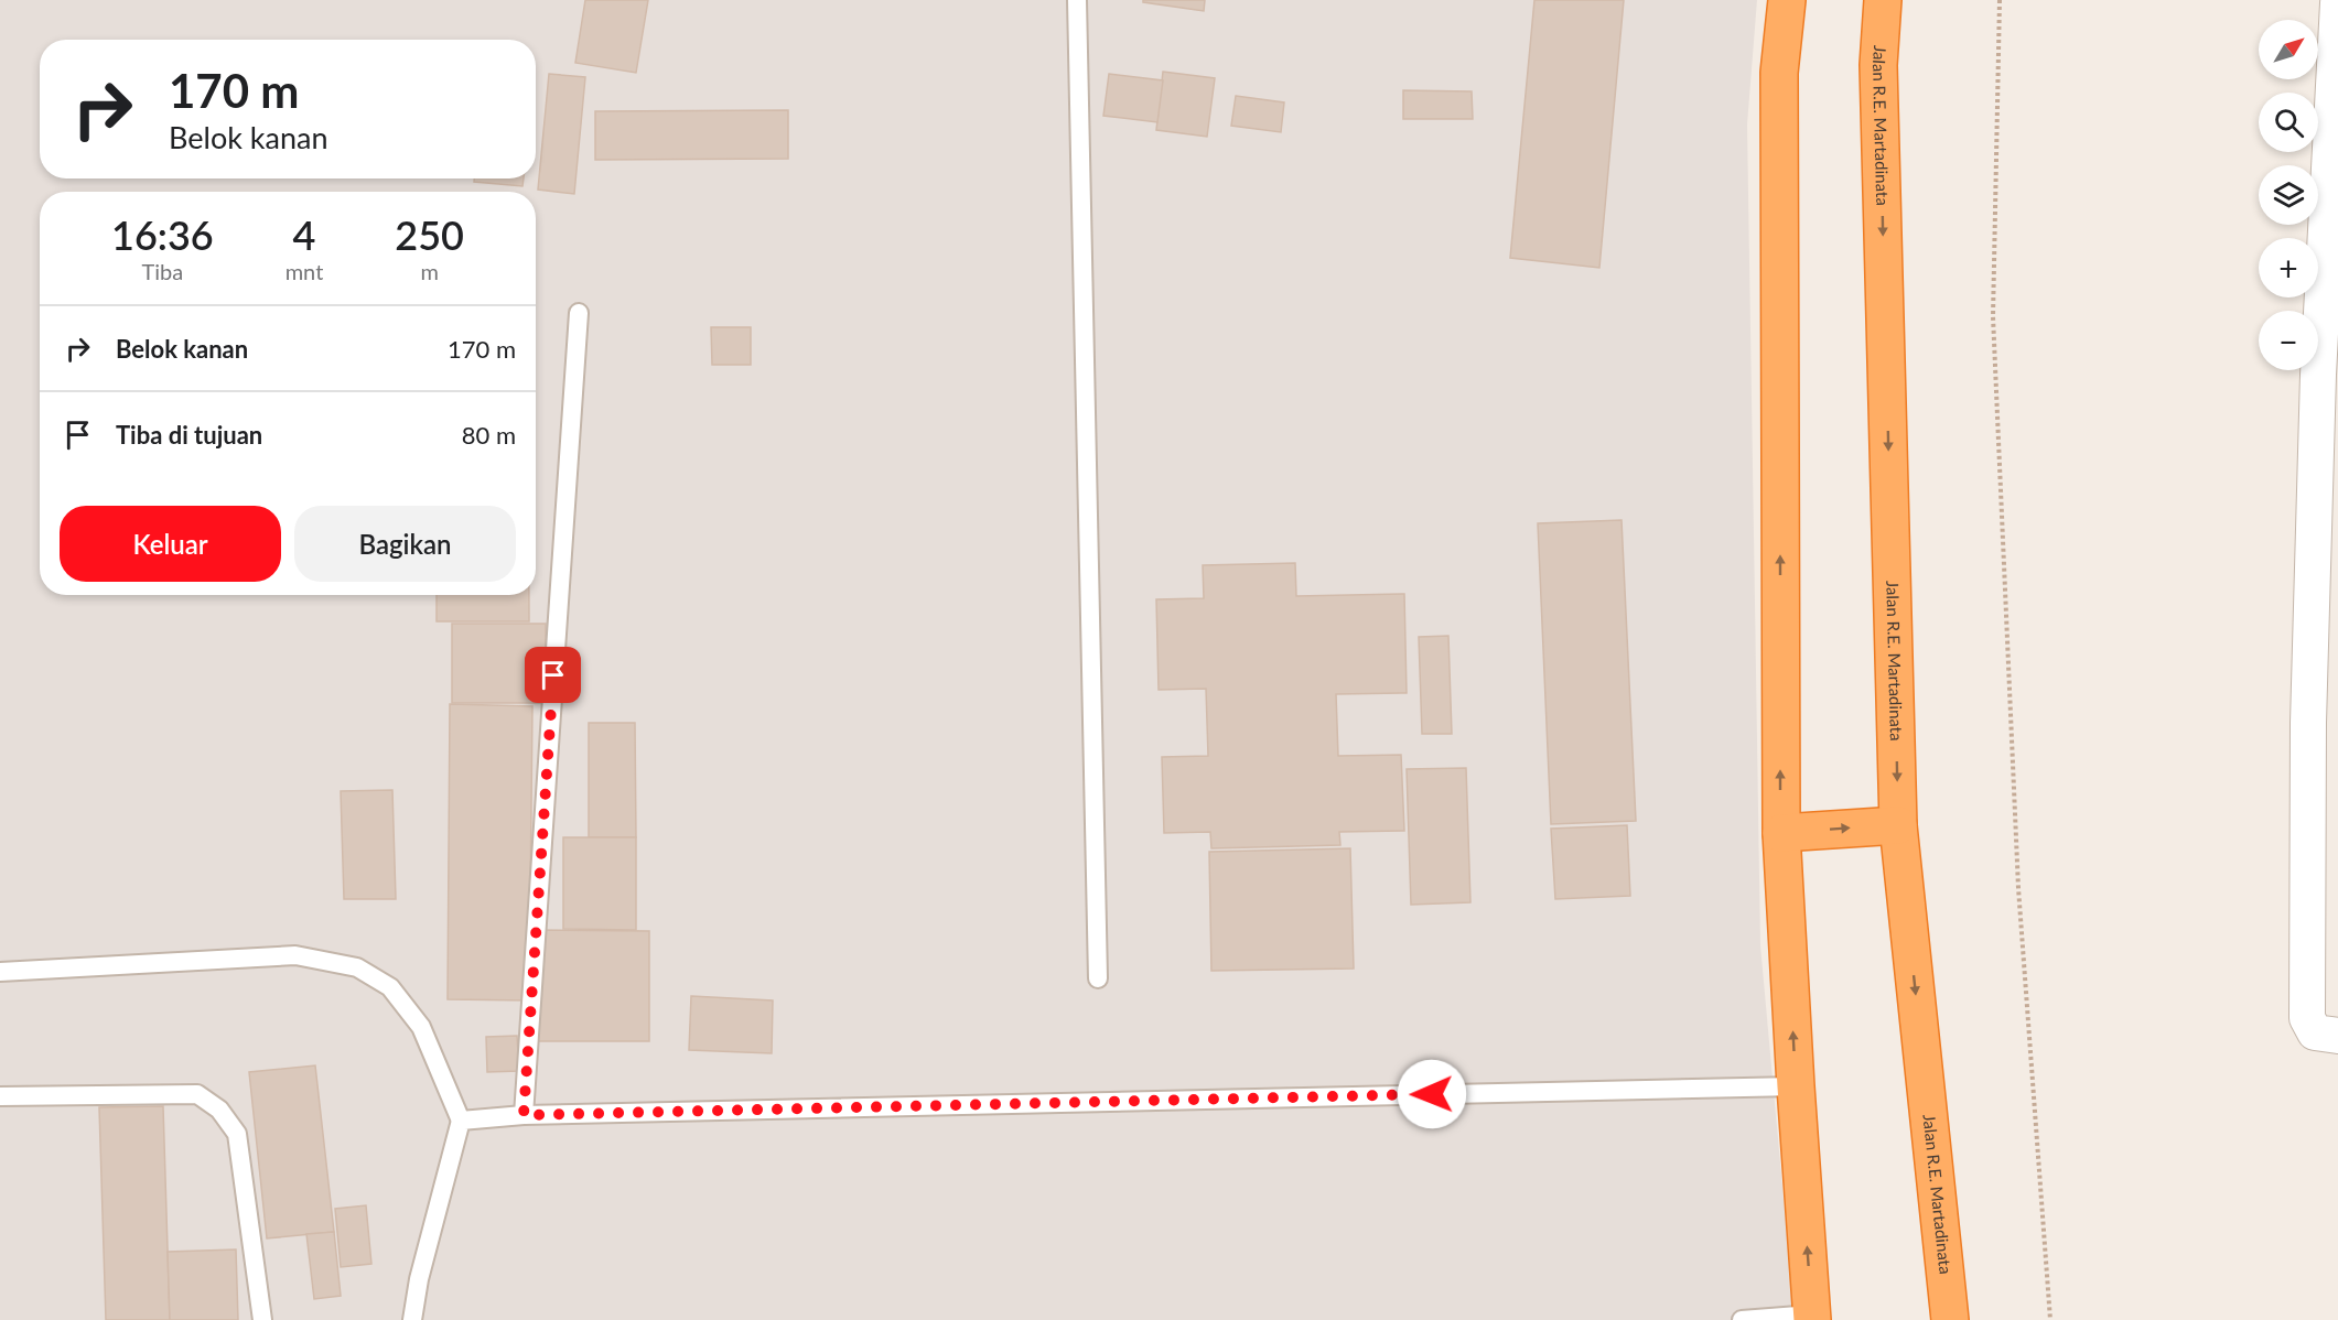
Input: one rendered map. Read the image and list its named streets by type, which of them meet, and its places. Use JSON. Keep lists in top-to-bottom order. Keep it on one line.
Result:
{"streets":{"highway":["Jalan R.E. Martadinata"]},"north":"top right","page":{"map_buttons":["+","−"],"turn":["170 m","Belok kanan"],"eta":["16:36","Tiba","4","mnt","250","m"],"list":[{"name":"Belok kanan","value":"170 m"},{"name":"Tiba di tujuan","value":"80 m"}],"buttons":["Keluar","Bagikan"]}}
